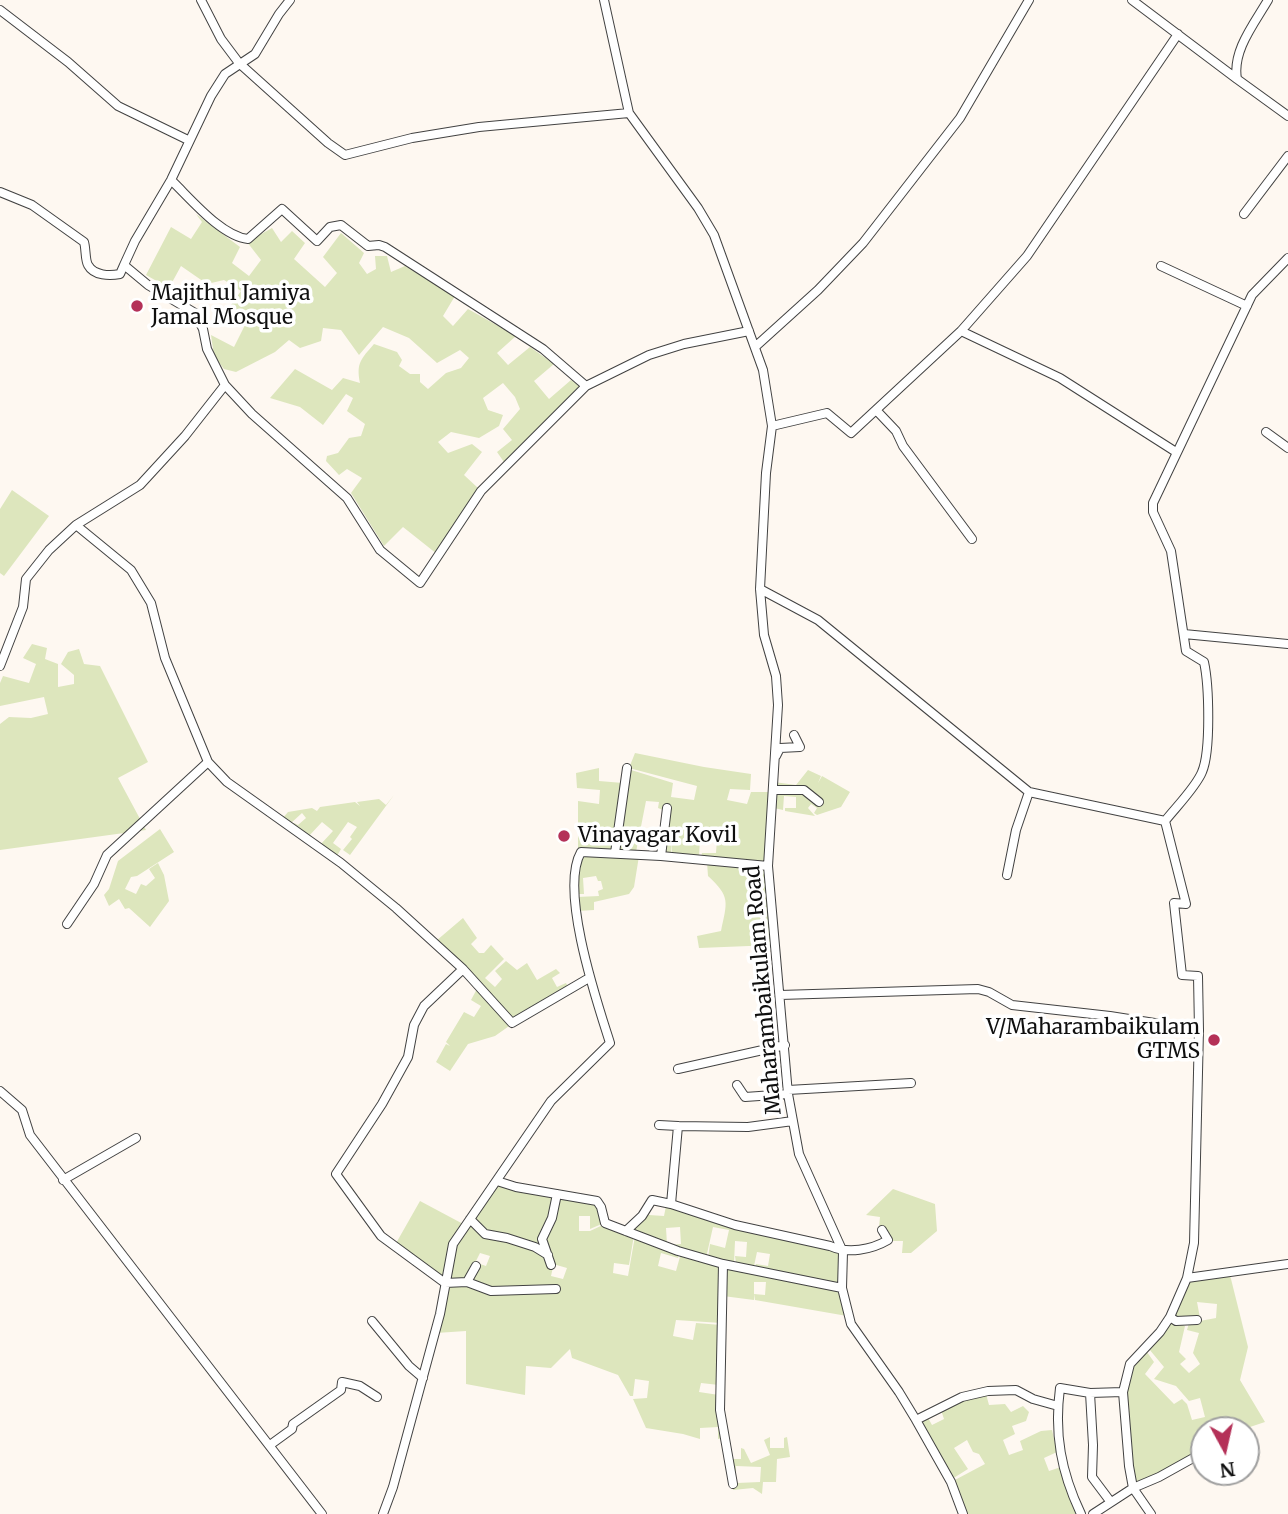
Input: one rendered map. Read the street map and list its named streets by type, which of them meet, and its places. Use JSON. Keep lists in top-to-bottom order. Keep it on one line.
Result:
{"streets":{"street":["Maharambaikulam Road"]},"places":["Majithul Jamiya Jamal Mosque","Vinayagar Kovil","V/Maharambaikulam GTMS"],"north":"bottom"}
